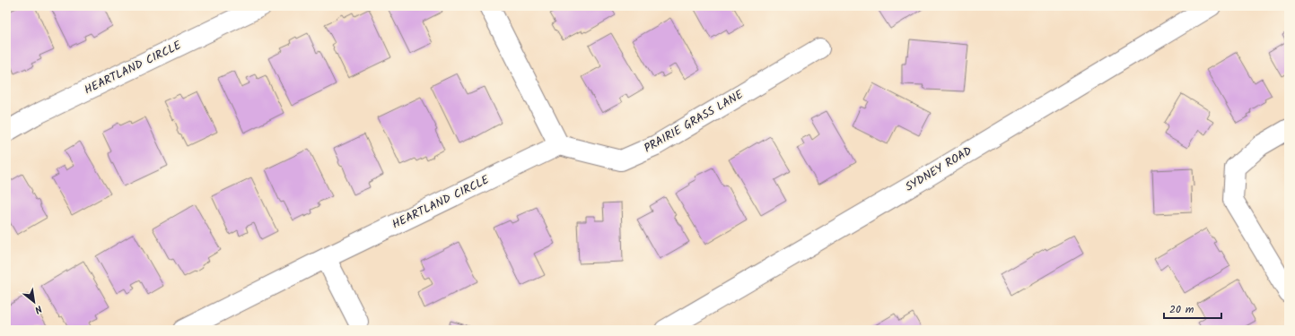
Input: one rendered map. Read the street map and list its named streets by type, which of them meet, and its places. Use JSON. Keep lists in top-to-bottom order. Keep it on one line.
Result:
{"streets":{"street":["HEARTLAND CIRCLE","PRAIRIE GRASS LANE","SYDNEY ROAD"]},"crossings":[["HEARTLAND CIRCLE","PRAIRIE GRASS LANE"]],"scale_bar":"20 m","north":"bottom right"}
